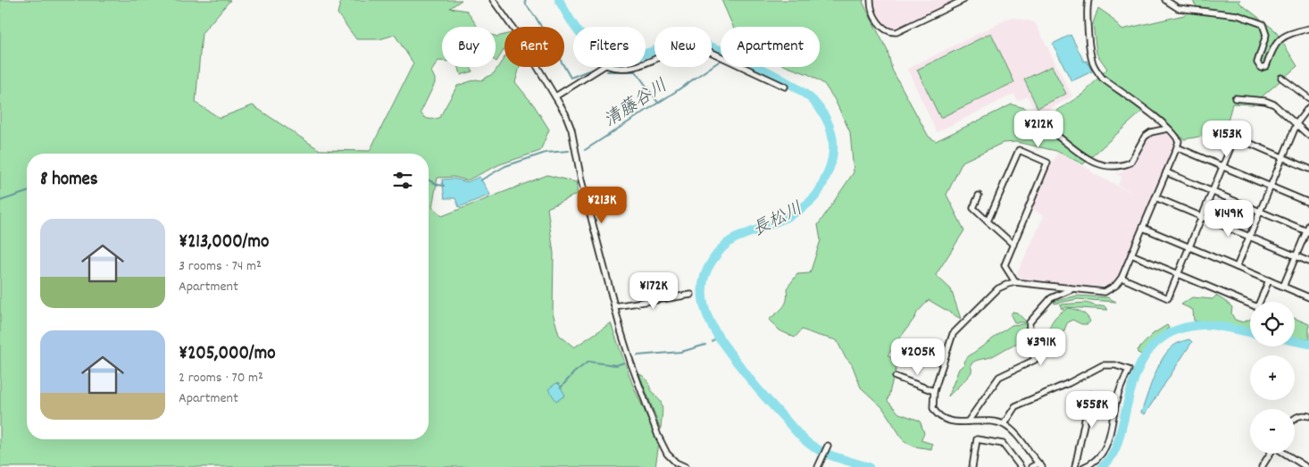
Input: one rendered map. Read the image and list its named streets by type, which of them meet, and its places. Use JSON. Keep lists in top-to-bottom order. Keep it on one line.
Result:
{"water":["清藤谷川","長松川"],"page":{"chip":["Buy","Rent","Filters","New","Apartment"],"price":["¥212K","¥153K","¥213K","¥149K","¥172K","¥391K","¥205K","¥558K"],"heading":"8 homes","list":[{"name":"¥213,000/mo","note":"3 rooms · 74 m² · Apartment"},{"name":"¥205,000/mo","note":"2 rooms · 70 m² · Apartment"}],"map_buttons":["+","−"]}}
